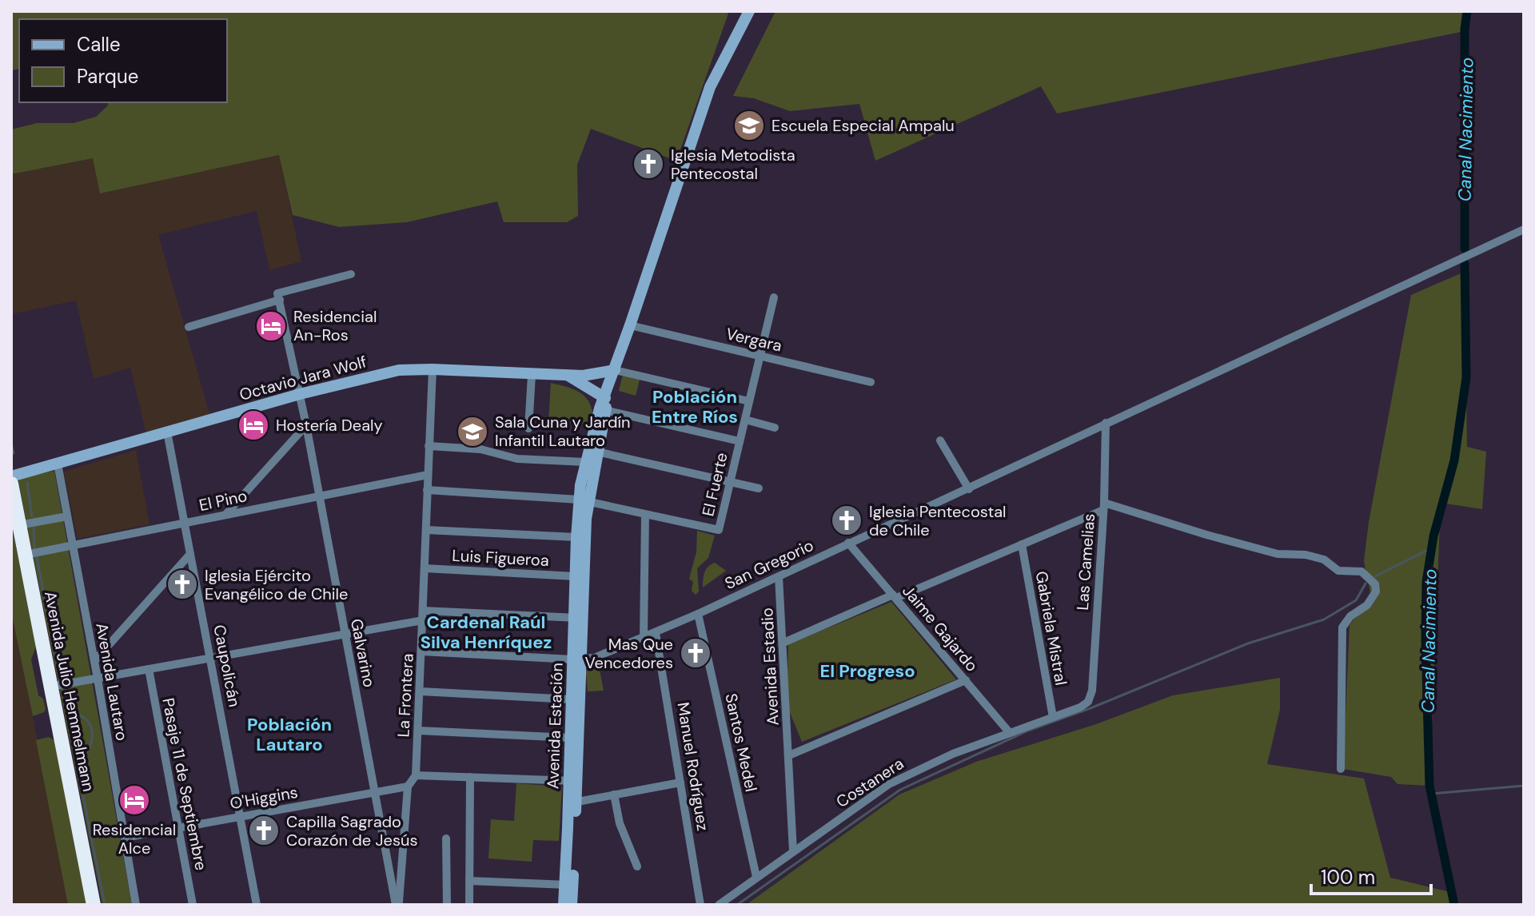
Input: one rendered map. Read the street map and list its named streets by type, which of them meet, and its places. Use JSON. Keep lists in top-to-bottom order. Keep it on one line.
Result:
{"streets":{"highway":["Avenida Julio Hemmelmann"],"main road":["Octavio Jara Wolf","Avenida Estación"],"street":["Vergara","El Fuerte","El Pino","Luis Figueroa","Las Camelias","San Gregorio","Jaime Gajardo","Gabriela Mistral","Galvarino","Caupolicán","Avenida Estadio","Avenida Lautaro","La Frontera","Santos Medel","Manuel Rodríguez","Costanera","Pasaje 11 de Septiembre","O'Higgins"]},"crossings":[["Vergara","El Fuerte"],["Vergara","Avenida Estación"],["Octavio Jara Wolf","Galvarino"],["Octavio Jara Wolf","Caupolicán"],["Octavio Jara Wolf","Avenida Lautaro"],["Octavio Jara Wolf","La Frontera"],["Octavio Jara Wolf","Avenida Estación"],["El Pino","Galvarino"],["El Pino","Caupolicán"],["El Pino","Avenida Lautaro"],["El Pino","Avenida Julio Hemmelmann"],["El Pino","La Frontera"],["Luis Figueroa","La Frontera"],["Luis Figueroa","Avenida Estación"],["Las Camelias","San Gregorio"],["Las Camelias","Costanera"],["San Gregorio","Jaime Gajardo"],["San Gregorio","Avenida Estadio"],["San Gregorio","La Frontera"],["San Gregorio","Avenida Estación"],["San Gregorio","Santos Medel"],["San Gregorio","Manuel Rodríguez"],["Jaime Gajardo","Costanera"],["Gabriela Mistral","Costanera"],["Galvarino","O'Higgins"],["Caupolicán","O'Higgins"],["Avenida Estadio","Costanera"],["Avenida Lautaro","O'Higgins"],["Santos Medel","Costanera"],["Pasaje 11 de Septiembre","O'Higgins"]],"districts":["Población Entre Ríos","Cardenal Raúl Silva Henríquez","El Progreso","Población Lautaro"],"water":["Canal Nacimiento"],"places":{"school or university":["Escuela Especial Ampalu","Sala Cuna y Jardín Infantil Lautaro"],"church":["Iglesia Metodista Pentecostal","Iglesia Pentecostal de Chile","Iglesia Ejército Evangélico de Chile","Mas Que Vencedores","Capilla Sagrado Corazón de Jesús"],"hotel":["Residencial An-Ros","Hostería Dealy","Residencial Alce"]},"legend":["Calle","Parque"],"scale_bar":"100 m"}
